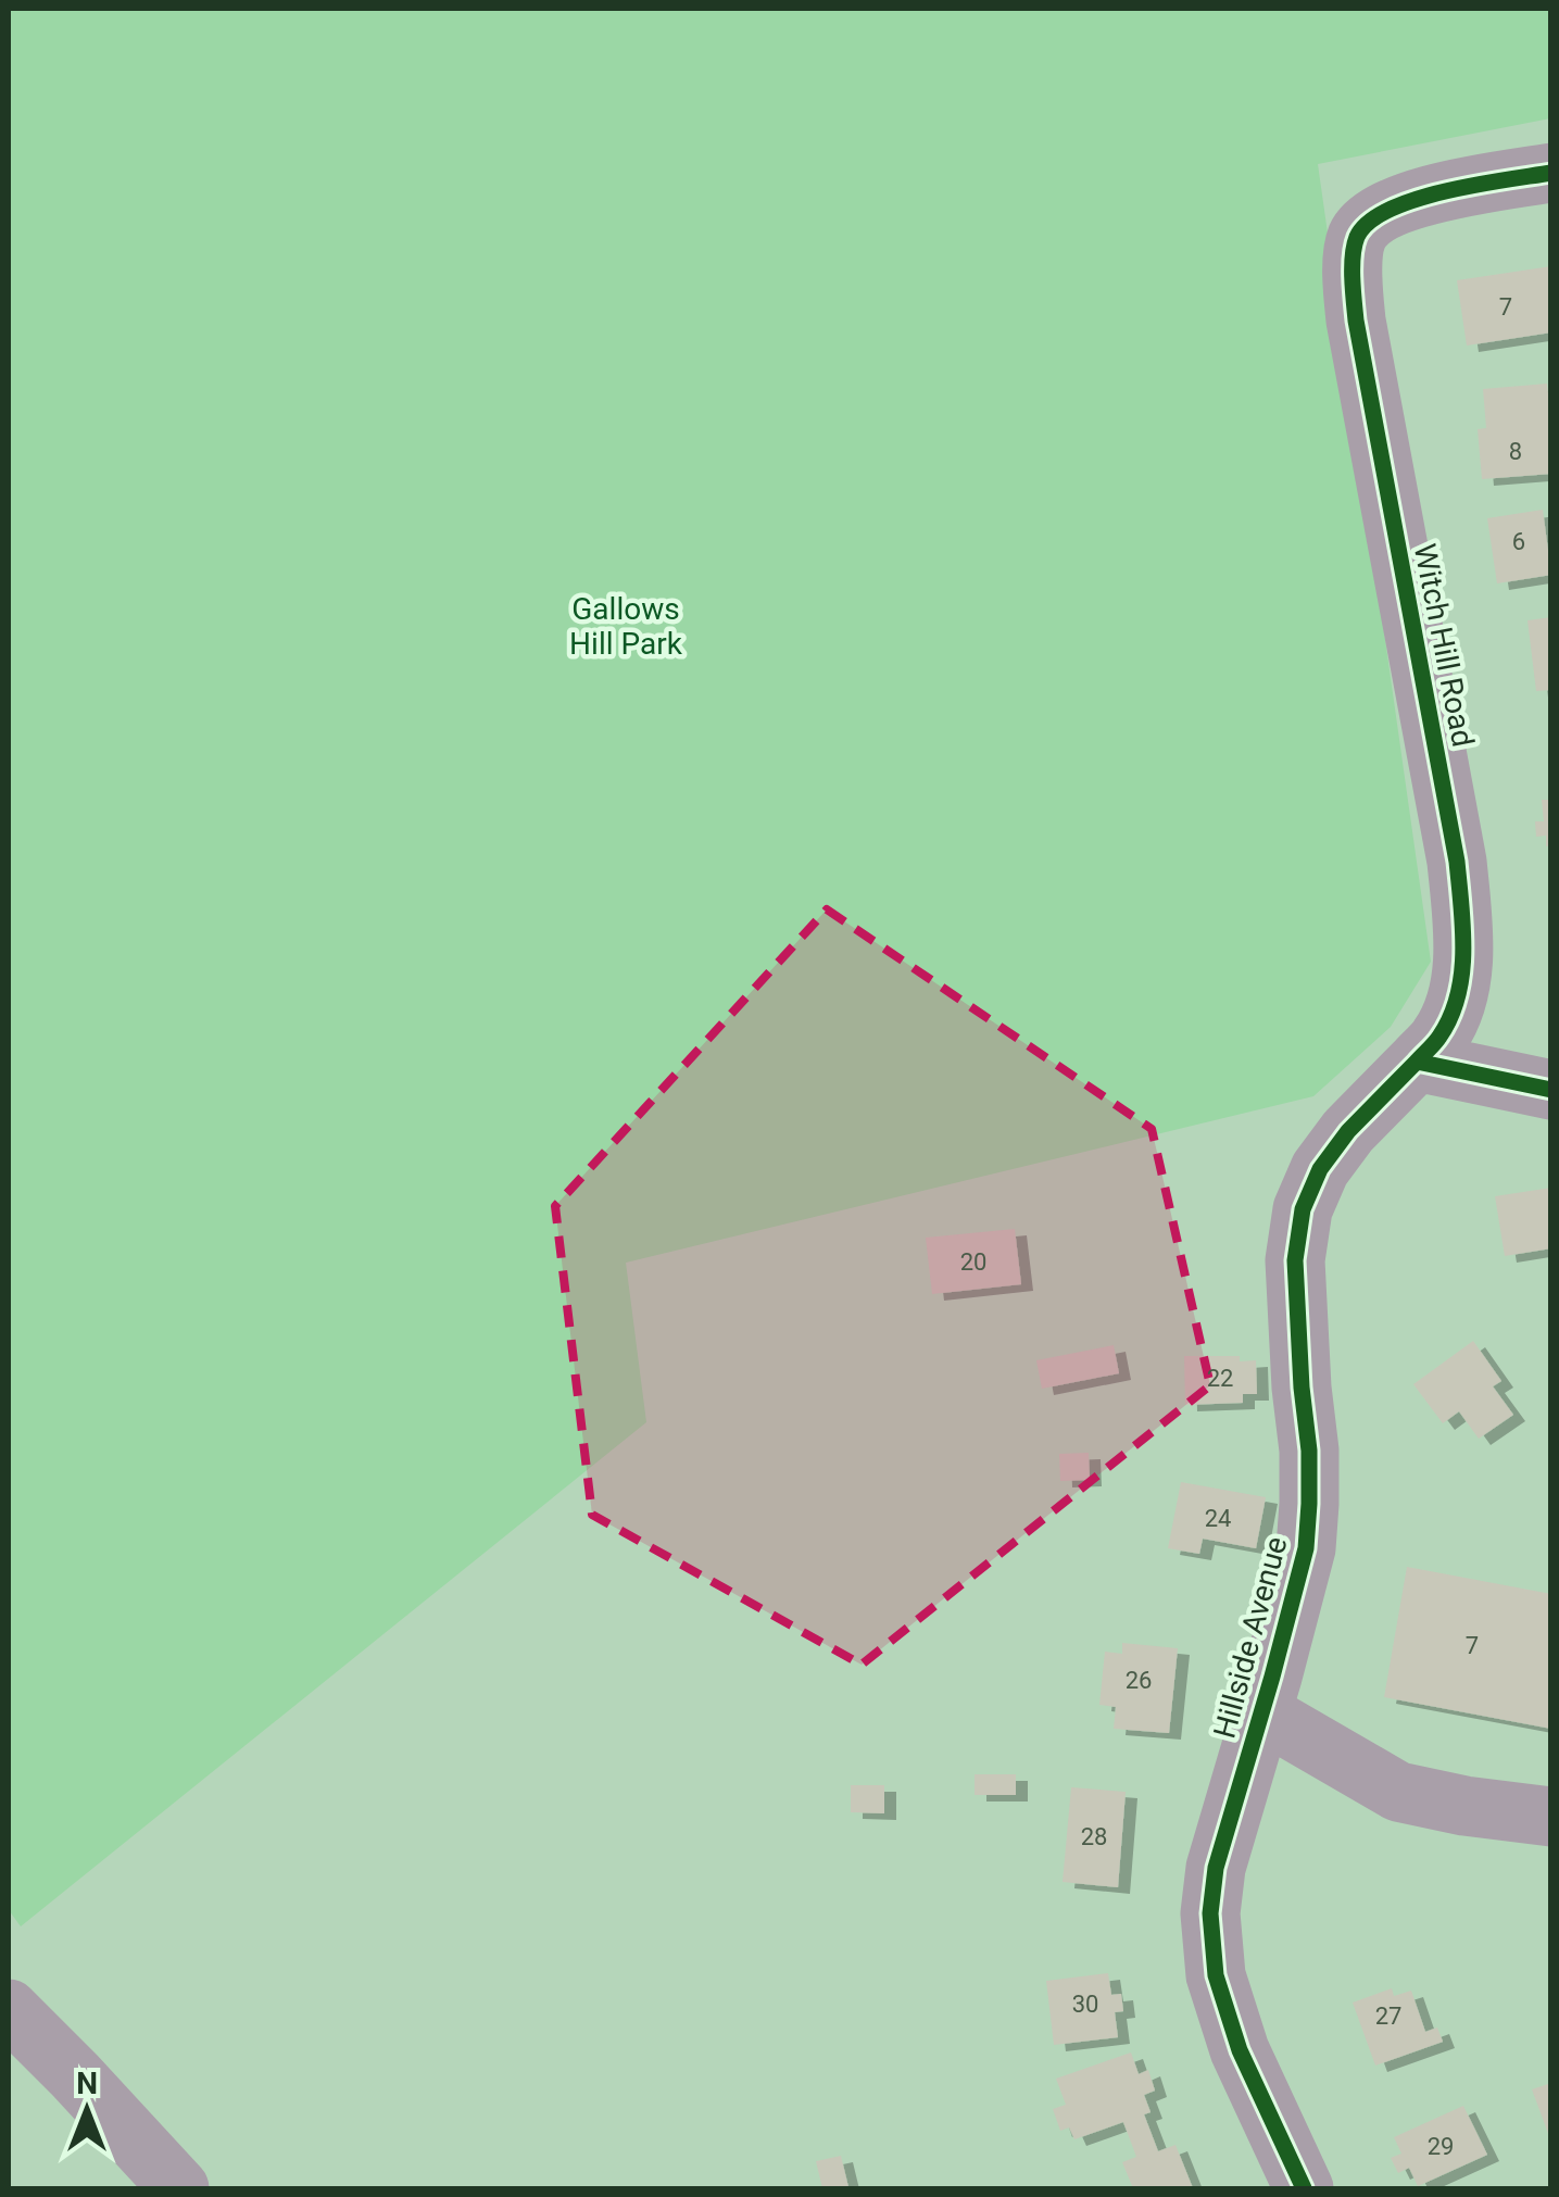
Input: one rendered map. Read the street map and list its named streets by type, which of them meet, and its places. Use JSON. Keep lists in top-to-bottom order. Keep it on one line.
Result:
{"streets":{"street":["Witch Hill Road","Hillside Avenue"]},"crossings":[["Witch Hill Road","Hillside Avenue"]],"parks":["Gallows Hill Park"],"house_numbers":["7","8","6","20","22","24","7","26","28","30","27","29"],"north":"top"}
